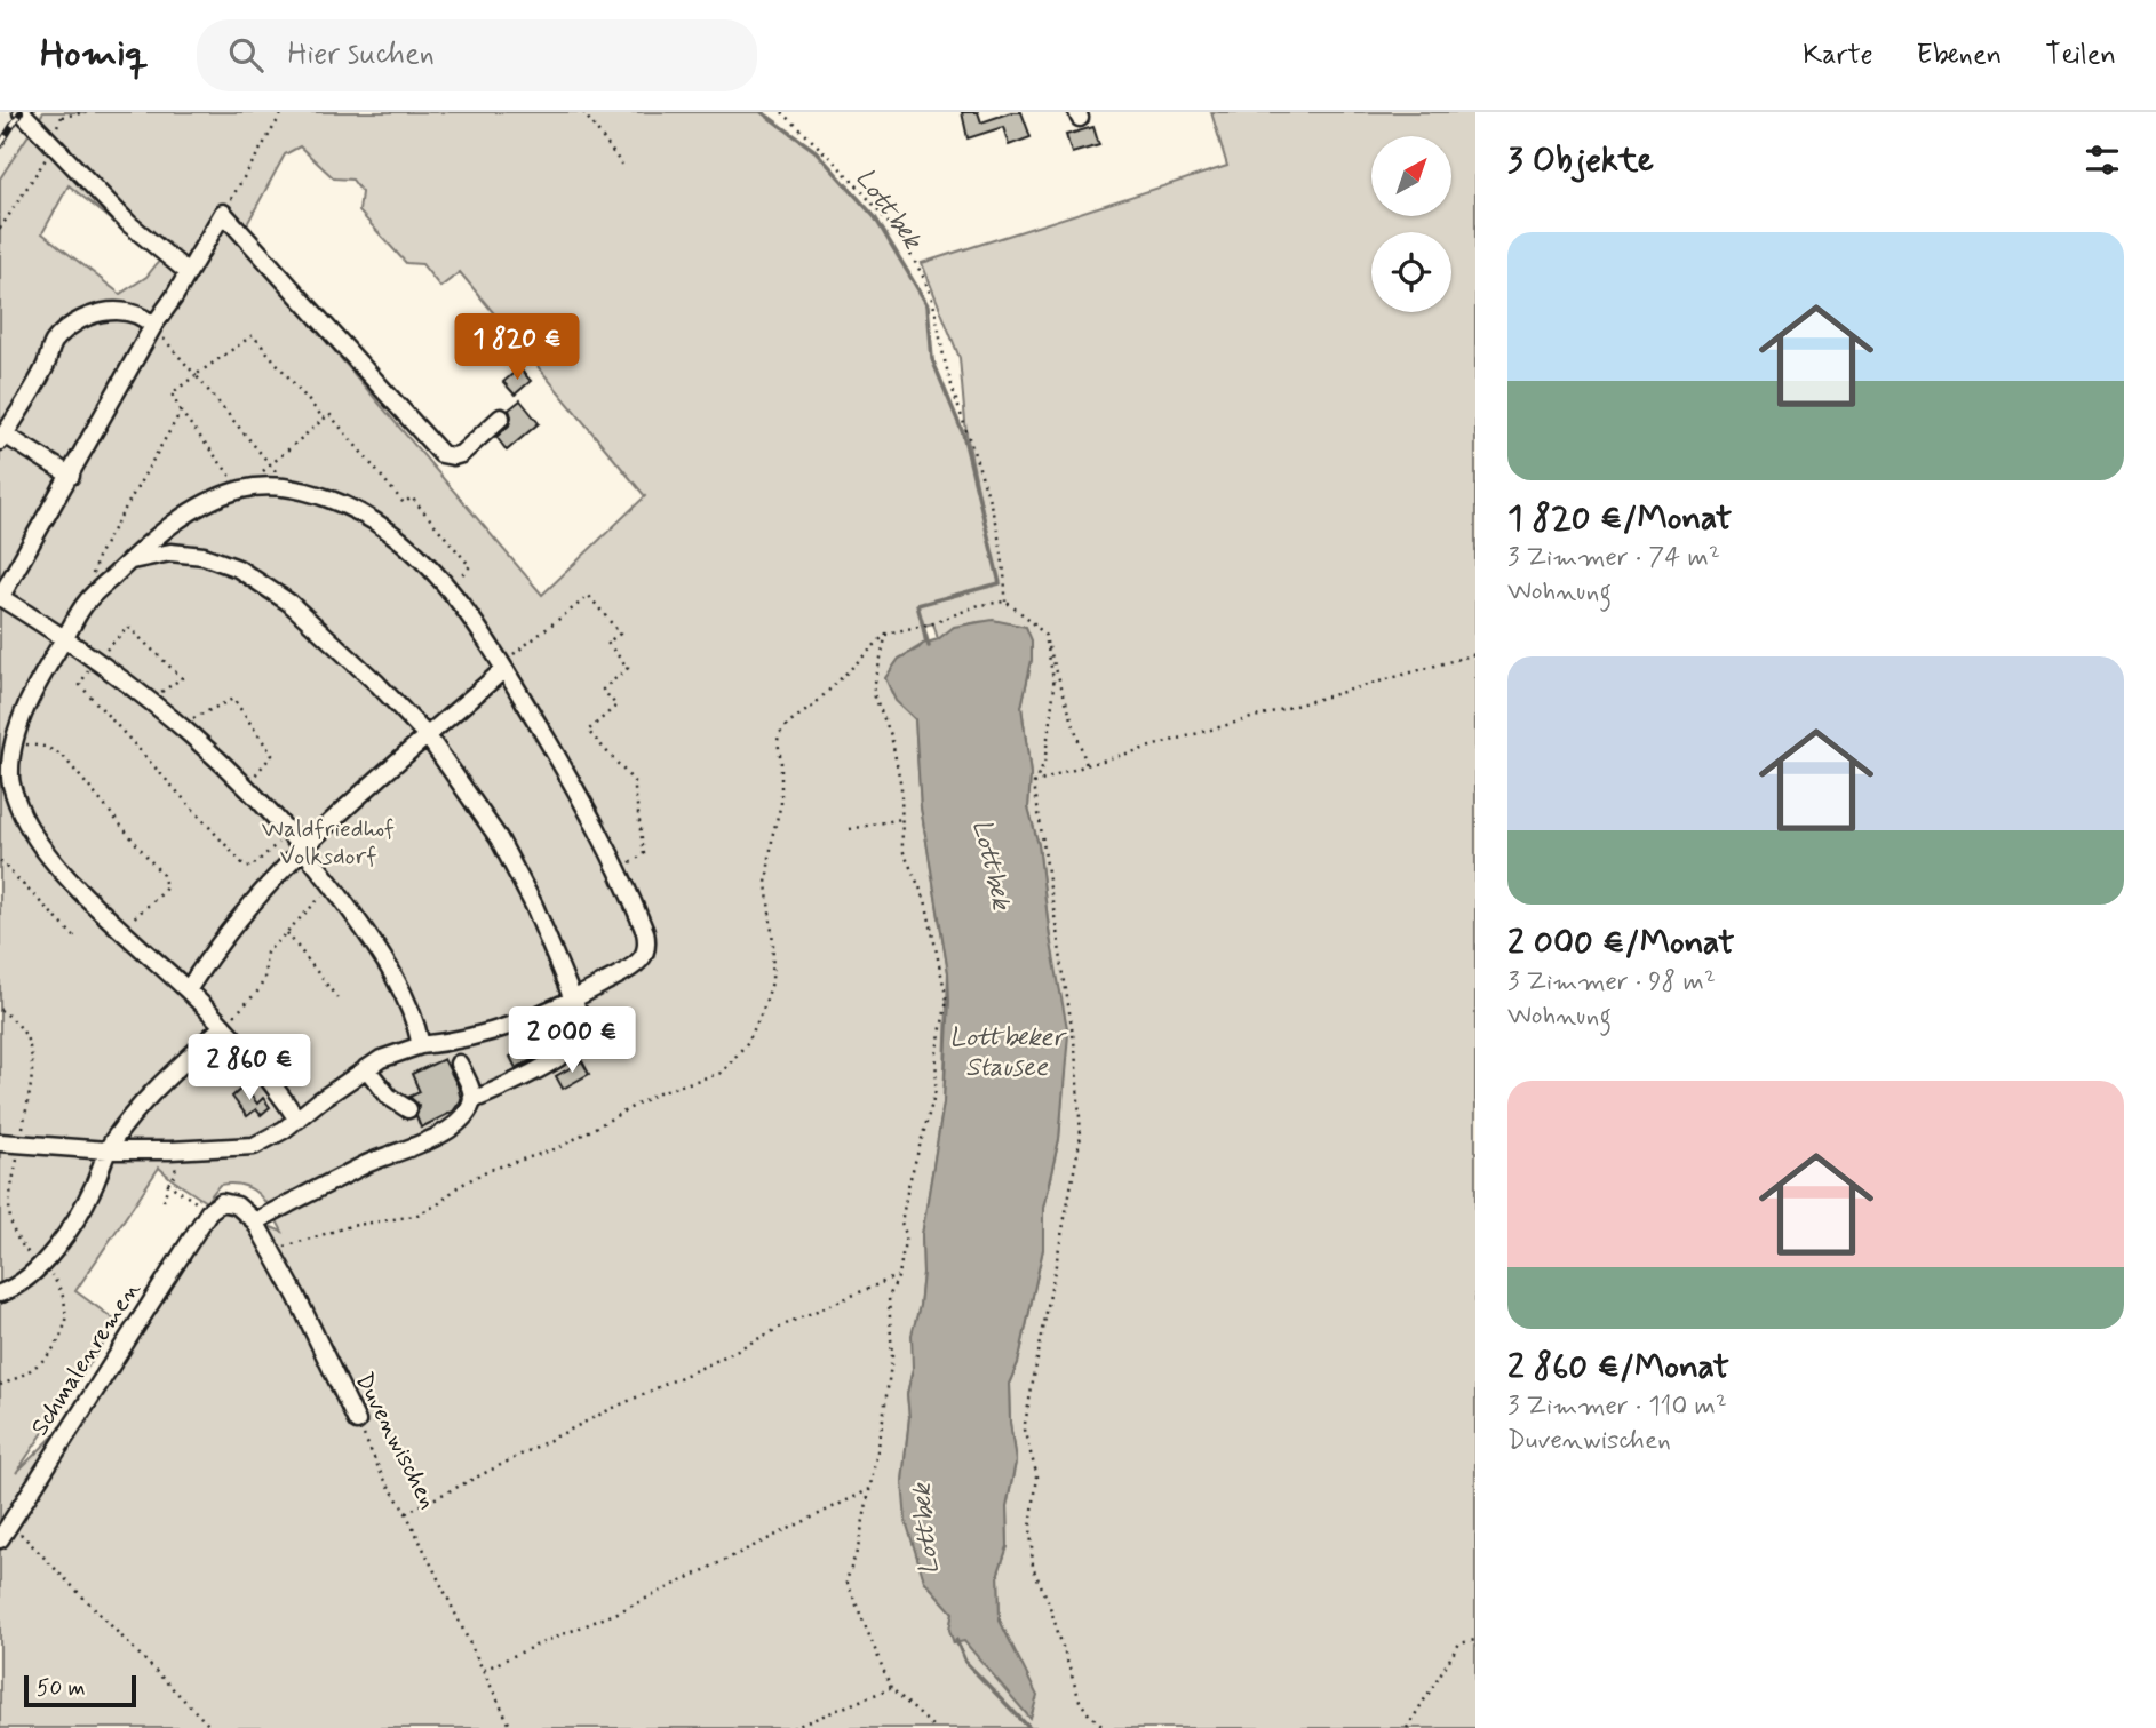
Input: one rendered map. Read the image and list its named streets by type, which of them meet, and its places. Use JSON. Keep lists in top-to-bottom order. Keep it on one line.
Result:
{"streets":{"street":["Schmalenremen","Duvenwischen"]},"crossings":[["Schmalenremen","Duvenwischen"]],"water":["Lottbek","Lottbeker Stausee"],"parks":["Waldfriedhof Volksdorf"],"scale_bar":"50 m","north":"top right","page":{"header":"Homiq","search":"Hier suchen","nav":["Karte","Ebenen","Teilen"],"heading":"3 Objekte","list":[{"name":"1 820 €/Monat","note":"3 Zimmer · 74 m² · Wohnung"},{"name":"2 000 €/Monat","note":"3 Zimmer · 98 m² · Wohnung"},{"name":"2 860 €/Monat","note":"3 Zimmer · 110 m² · Duvenwischen"}],"price":["1 820 €","2 000 €","2 860 €"],"scale":"50 m"}}
